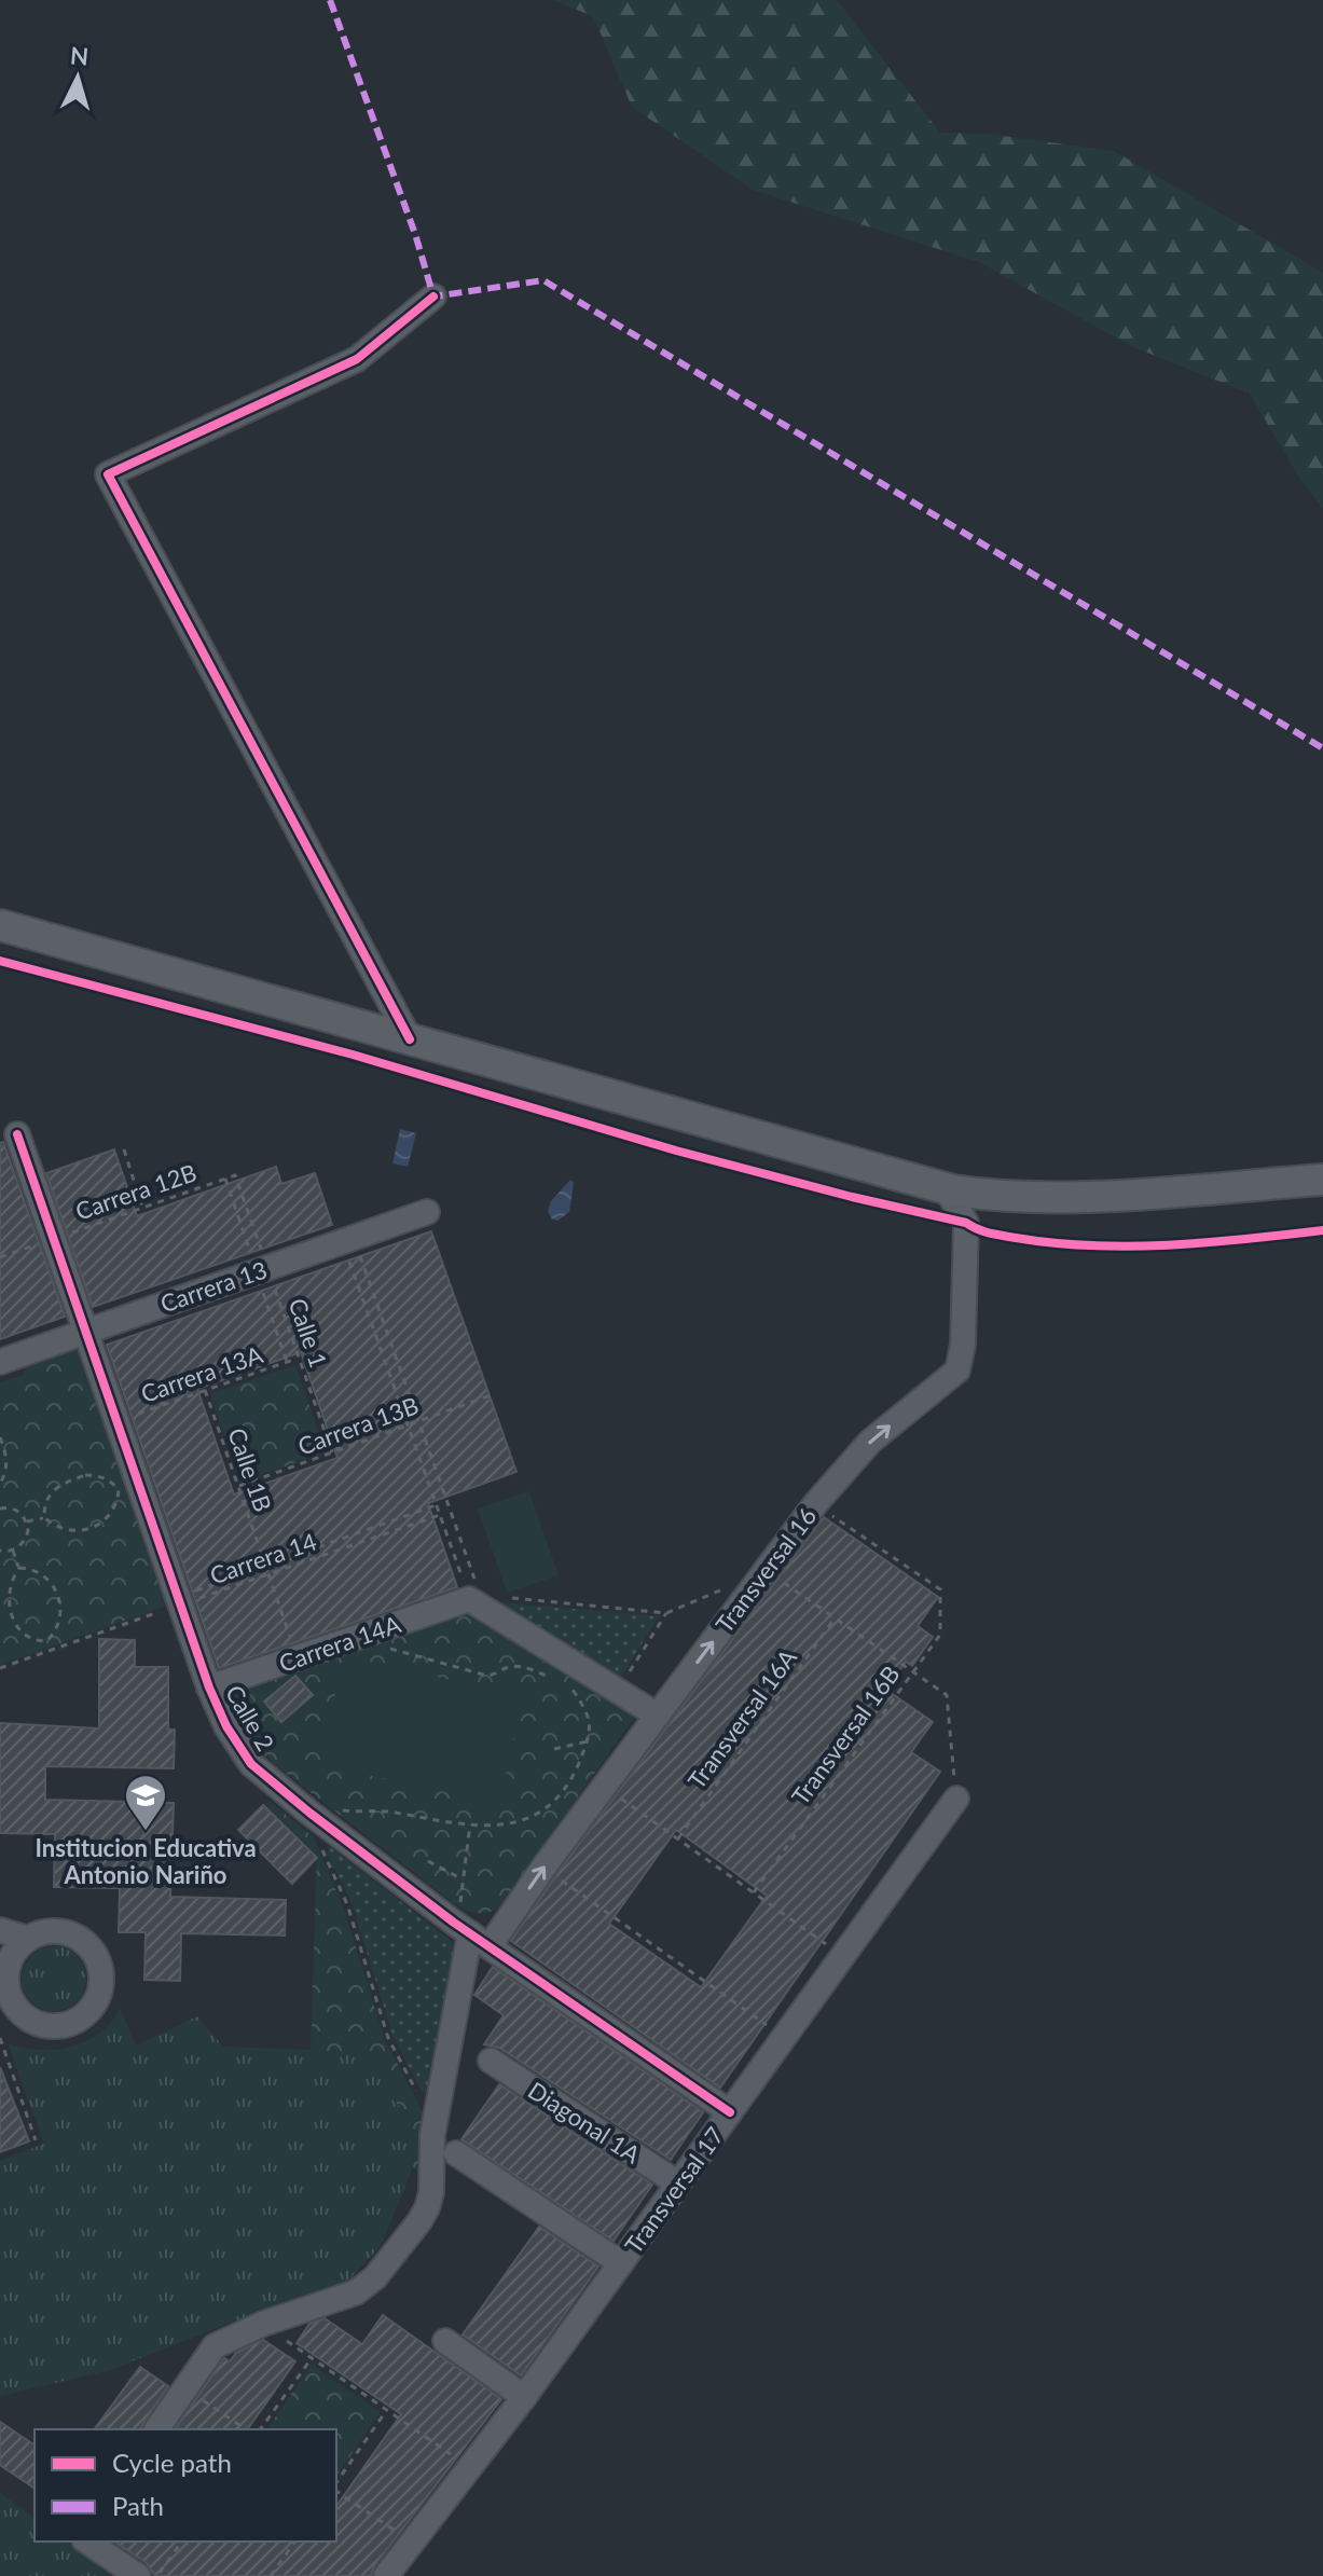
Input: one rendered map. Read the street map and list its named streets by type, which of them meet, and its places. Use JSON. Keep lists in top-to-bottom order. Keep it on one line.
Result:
{"streets":{"street":["Carrera 13","Transversal 16","Carrera 14A","Calle 2","Diagonal 1A","Transversal 17"],"path":["Carrera 12B","Calle 1","Carrera 13A","Carrera 13B","Calle 1B","Carrera 14","Transversal 16A","Transversal 16B"]},"crossings":[["Carrera 12B","Calle 1"],["Carrera 12B","Calle 2"],["Carrera 13","Calle 1"],["Carrera 13","Calle 2"],["Calle 1","Carrera 13A"],["Calle 1","Carrera 13B"],["Carrera 13A","Calle 1B"],["Carrera 13A","Calle 2"],["Carrera 13B","Calle 1B"],["Calle 1B","Carrera 14"],["Calle 1B","Carrera 14A"],["Carrera 14","Calle 2"],["Transversal 16","Calle 2"],["Transversal 16","Transversal 16B"],["Carrera 14A","Calle 2"],["Calle 2","Transversal 17"],["Diagonal 1A","Transversal 17"]],"one_way":["Transversal 16"],"places":{"school or university":["Institucion Educativa Antonio Nariño"]},"legend":["Cycle path","Path"],"north":"top"}
